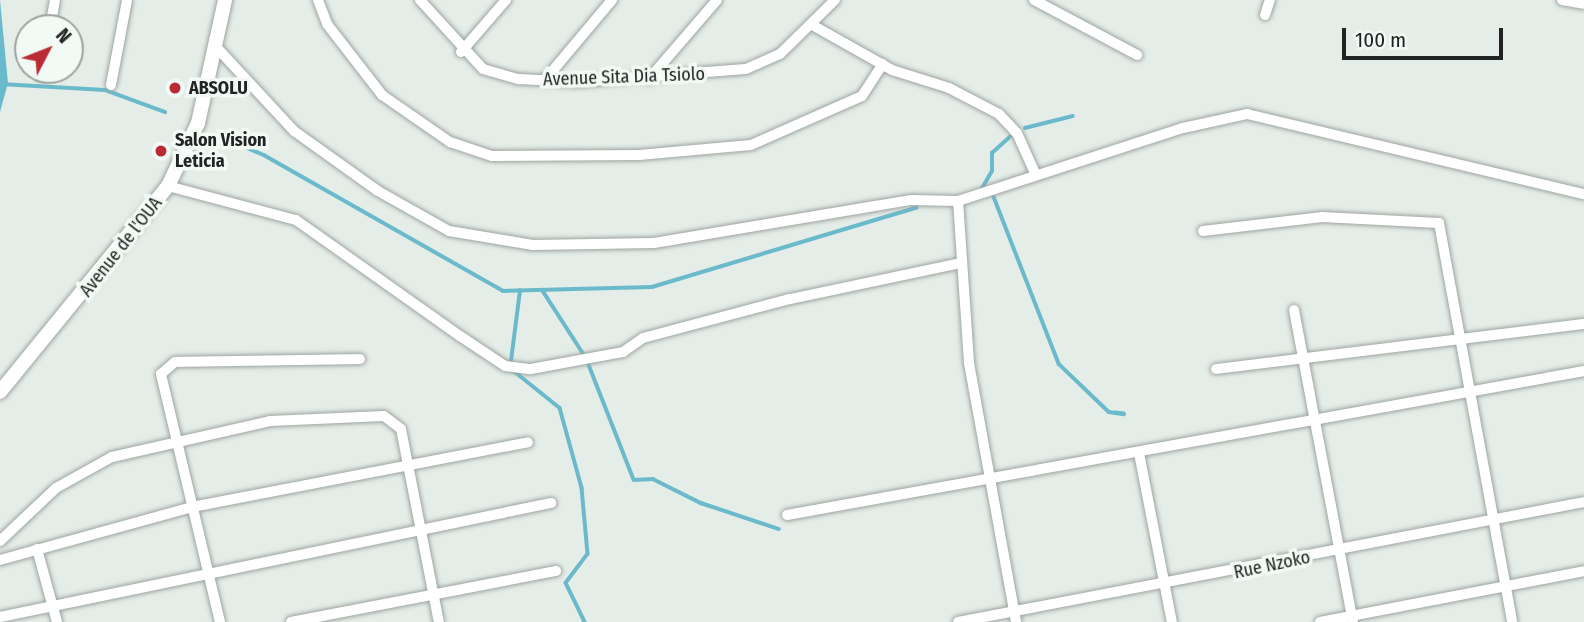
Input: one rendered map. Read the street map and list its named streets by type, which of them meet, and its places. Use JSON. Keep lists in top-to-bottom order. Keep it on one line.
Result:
{"streets":{"main road":["Avenue de l'OUA"],"street":["Avenue Sita Dia Tsiolo","Rue Nzoko"]},"places":["ABSOLU","Salon Vision Leticia"],"scale_bar":"100 m","north":"top right"}
